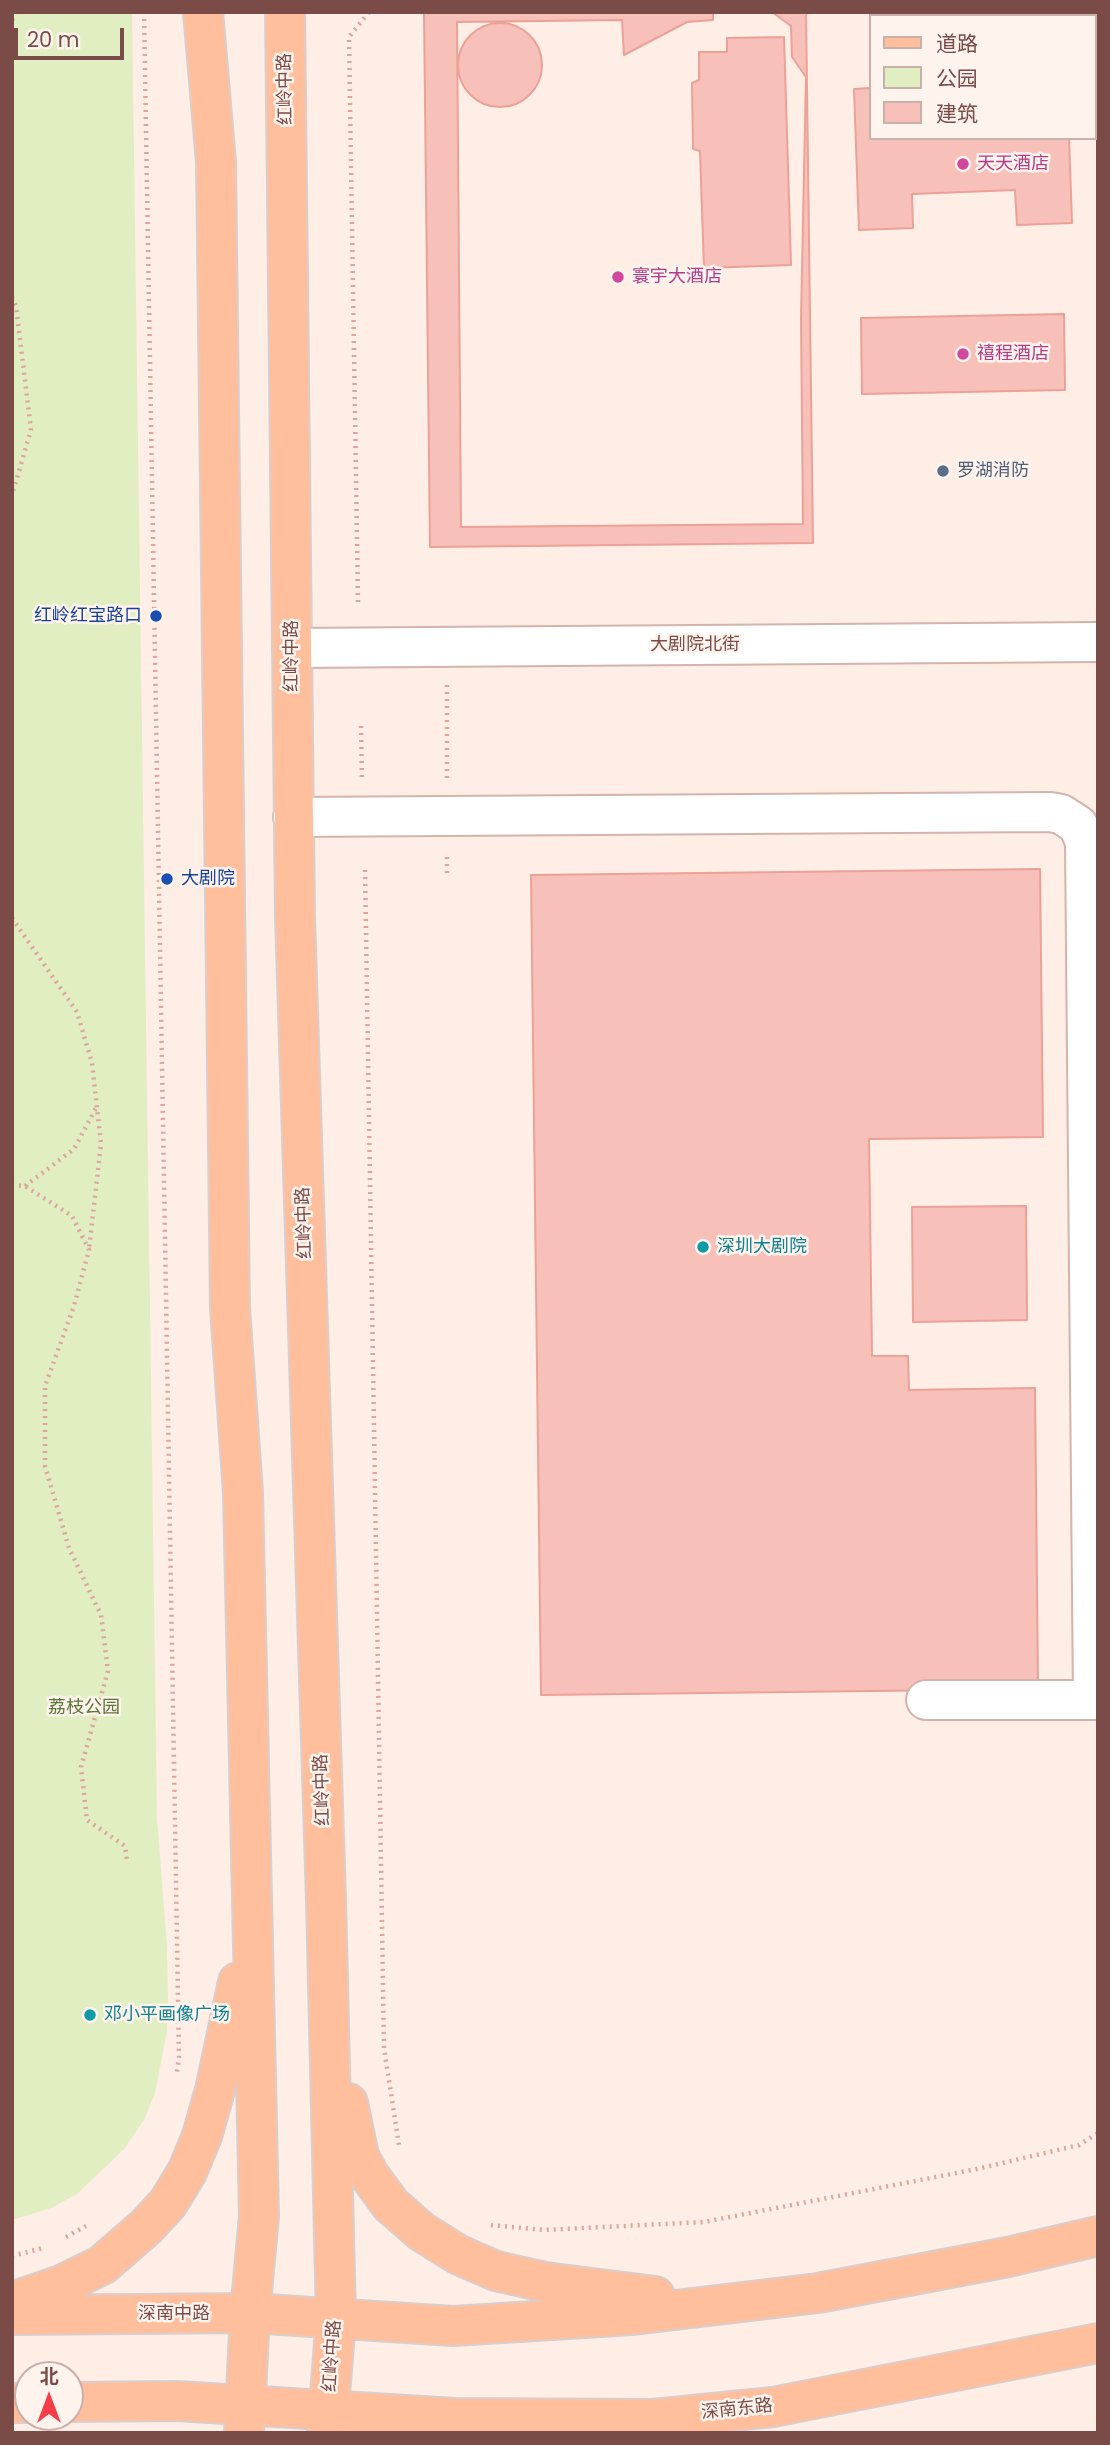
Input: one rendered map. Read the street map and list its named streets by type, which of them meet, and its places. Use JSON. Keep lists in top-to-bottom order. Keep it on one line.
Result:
{"streets":{"main road":["红岭中路","深南中路","深南东路"],"street":["大剧院北街"]},"crossings":[["红岭中路","大剧院北街"],["红岭中路","深南中路"],["红岭中路","深南东路"]],"parks":["荔枝公园"],"places":["天天酒店","寰宇大酒店","禧程酒店","罗湖消防","红岭红宝路口","大剧院","深圳大剧院","邓小平画像广场"],"legend":["道路","公园","建筑"],"scale_bar":"20 m","north":"top"}
